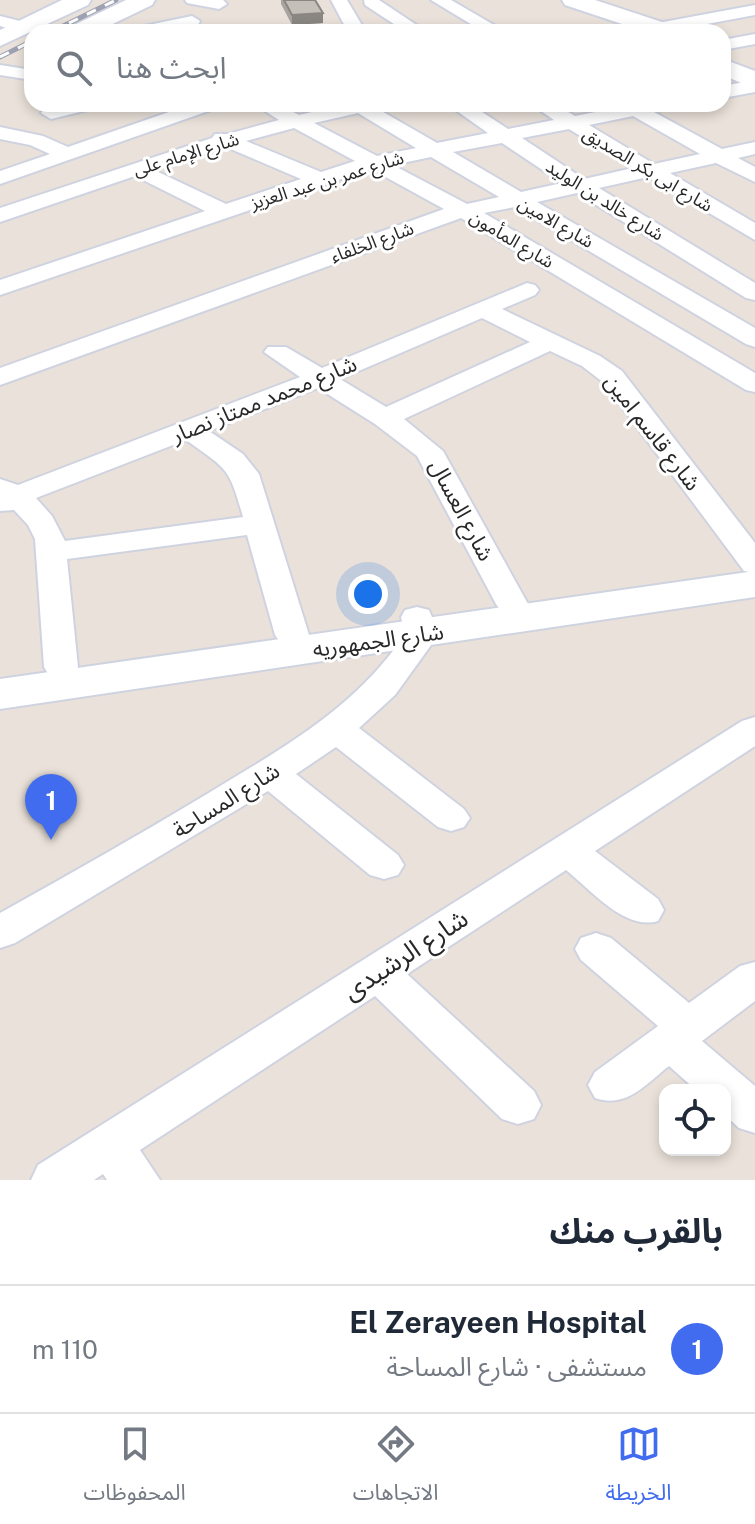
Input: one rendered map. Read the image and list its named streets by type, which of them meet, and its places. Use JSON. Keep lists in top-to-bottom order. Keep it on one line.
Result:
{"streets":{"street":["شارع الإمام على","شارع ابى بكر الصديق","شارع عمر بن عبد العزيز","شارع خالد بن الوليد","شارع الامين","شارع المأمون","شارع الخلفاء","شارع محمد ممتاز نصار","شارع قاسم امين","شارع العسال","شارع الجمهوريه","شارع المساحة","شارع الرشيدى"]},"crossings":[["شارع الإمام على","شارع المأمون"],["شارع ابى بكر الصديق","شارع عمر بن عبد العزيز"],["شارع ابى بكر الصديق","شارع الخلفاء"],["شارع عمر بن عبد العزيز","شارع خالد بن الوليد"],["شارع عمر بن عبد العزيز","شارع الامين"],["شارع عمر بن عبد العزيز","شارع المأمون"],["شارع خالد بن الوليد","شارع الخلفاء"],["شارع الامين","شارع الخلفاء"],["شارع المأمون","شارع الخلفاء"],["شارع محمد ممتاز نصار","شارع قاسم امين"],["شارع محمد ممتاز نصار","شارع العسال"],["شارع قاسم امين","شارع الجمهوريه"],["شارع العسال","شارع الجمهوريه"],["شارع الجمهوريه","شارع المساحة"]],"page":{"search":"ابحث هنا","pins":"1","heading":"بالقرب منك","list":[{"mark":"1","name":"El Zerayeen Hospital","note":"مستشفى · شارع المساحة","value":"110 m"}],"nav":["الخريطة","الاتجاهات","المحفوظات"]}}
